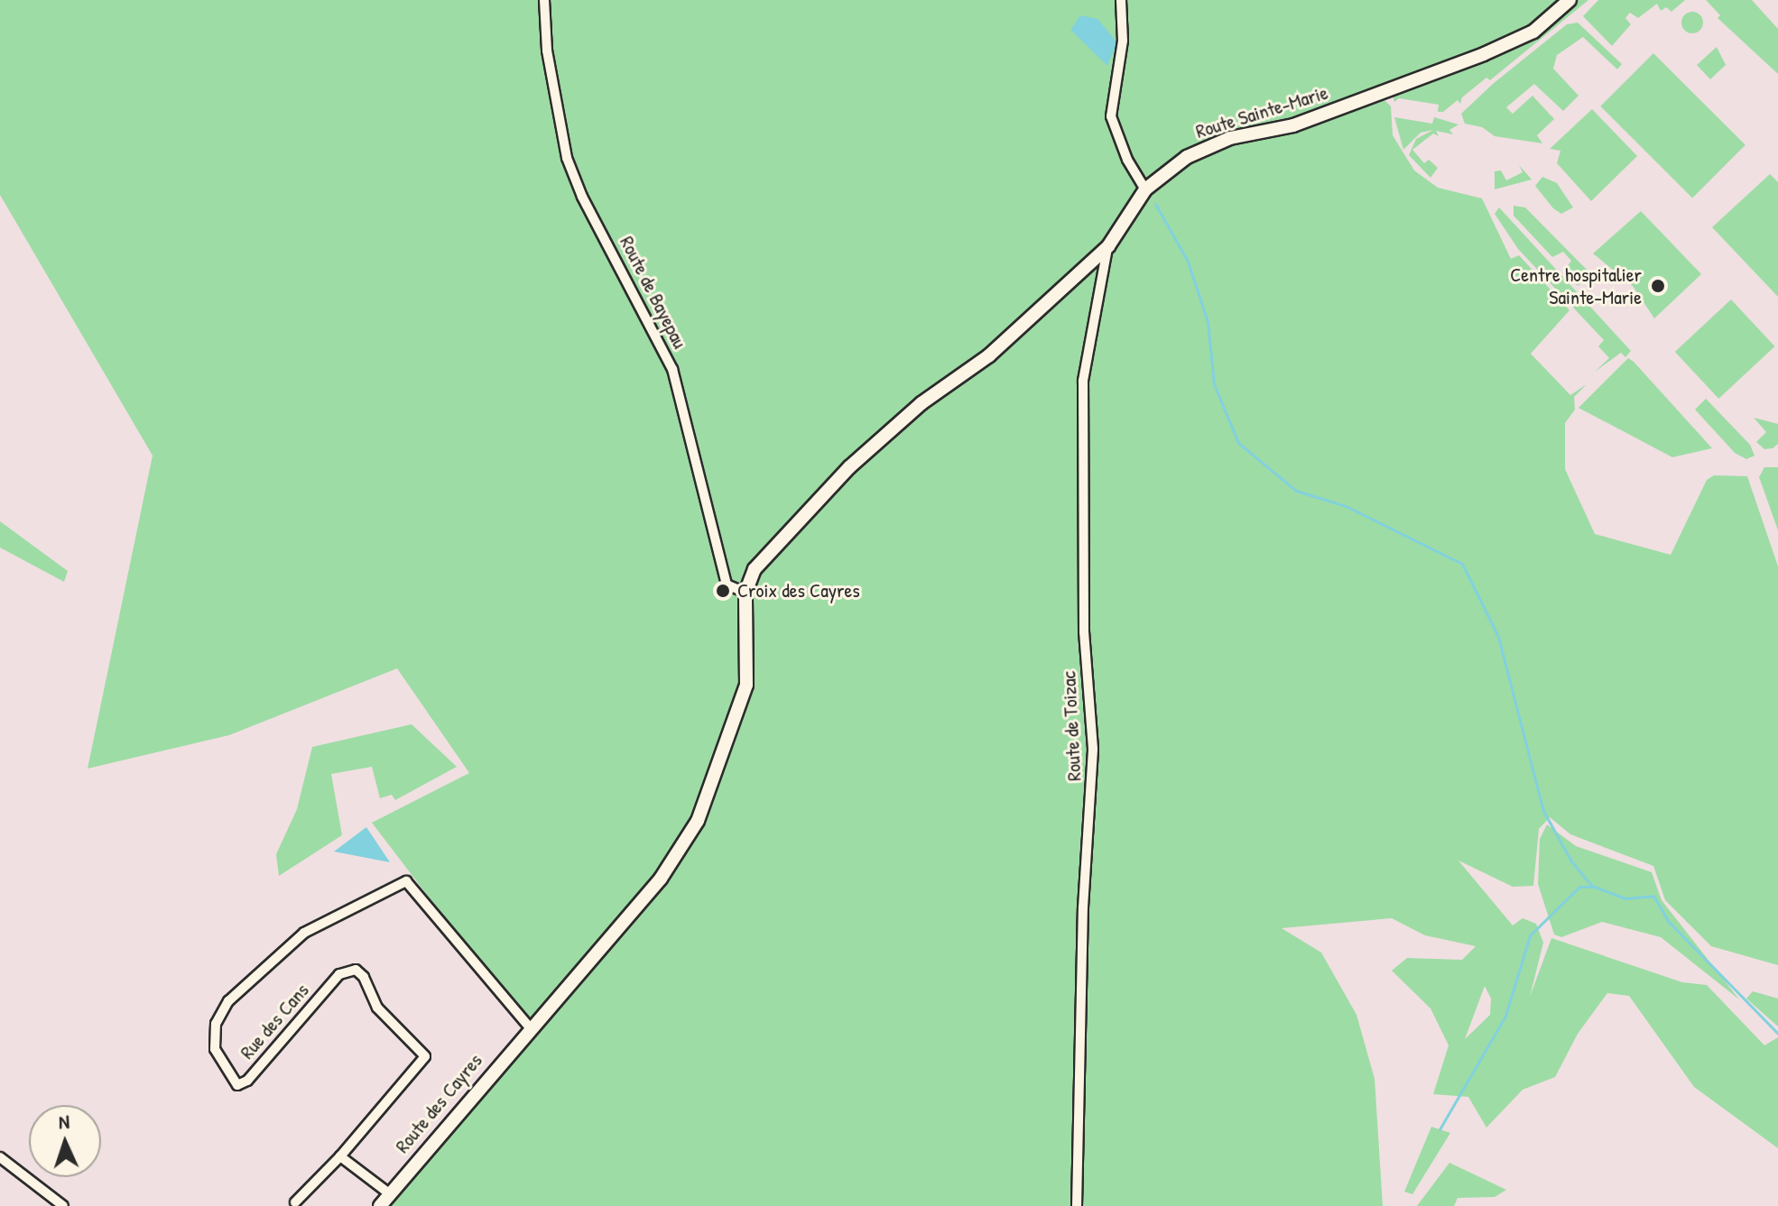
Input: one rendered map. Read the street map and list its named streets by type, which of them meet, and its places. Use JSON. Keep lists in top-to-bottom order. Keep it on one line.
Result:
{"streets":{"street":["Route Sainte-Marie","Route de Bayepau","Route de Toizac","Rue des Cans","Route des Cayres"]},"crossings":[["Route Sainte-Marie","Route de Bayepau"],["Route Sainte-Marie","Route de Toizac"],["Route Sainte-Marie","Route des Cayres"],["Route de Bayepau","Route des Cayres"],["Rue des Cans","Route des Cayres"]],"places":["Centre hospitalier Sainte-Marie","Croix des Cayres"],"north":"top"}
